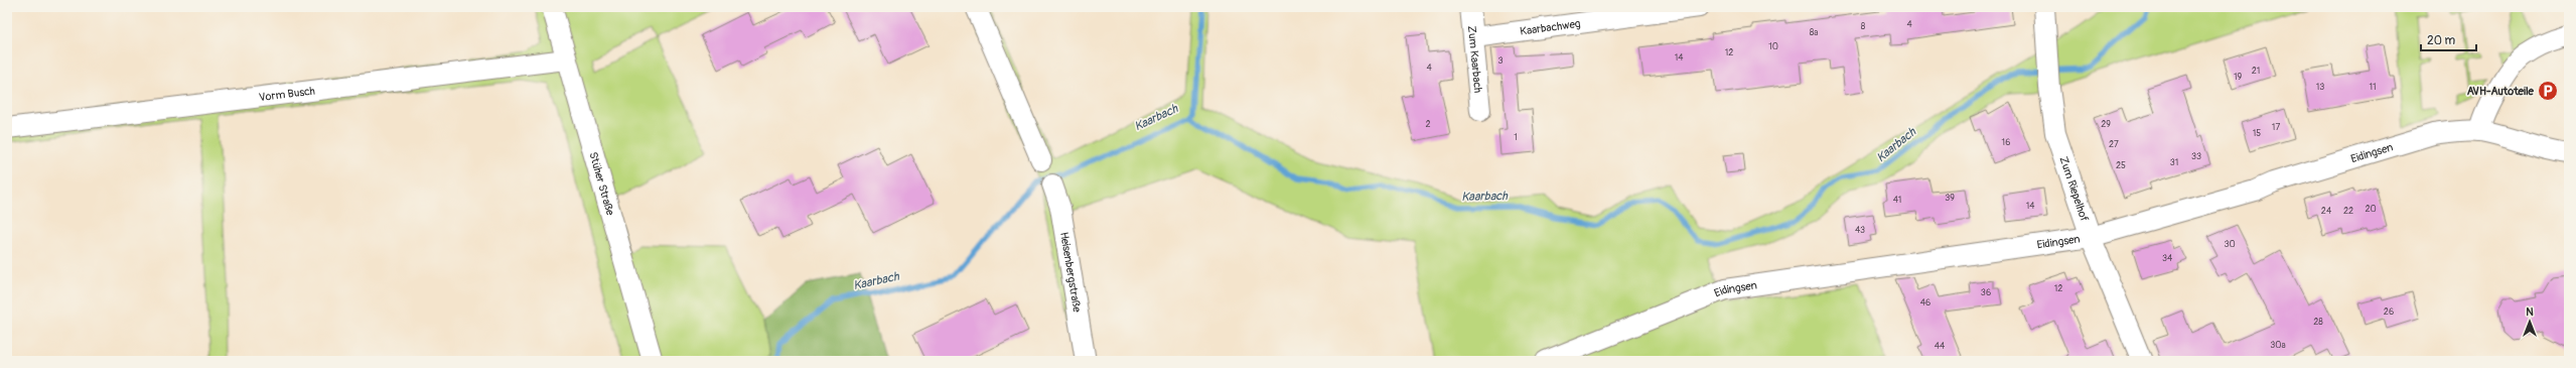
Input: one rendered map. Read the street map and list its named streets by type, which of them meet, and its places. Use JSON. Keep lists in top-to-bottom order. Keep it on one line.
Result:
{"streets":{"street":["Kaarbachweg","Zum Kaarbach","Vorm Busch","Eidingsen","Stüher Straße","Zum Riepelhof","Heisenbergstraße"]},"crossings":[["Kaarbachweg","Zum Kaarbach"],["Vorm Busch","Stüher Straße"],["Eidingsen","Zum Riepelhof"]],"water":["Kaarbach"],"places":{"parking":["AVH-Autoteile"]},"house_numbers":["4","8","8a","10","12","14","3","4","21","19","13","11","2","29","17","15","1","16","27","33","31","25","39","41","14","20","24","22","43","30","34","12","36","46","26","28","30a","44"],"scale_bar":"20 m","north":"top"}
